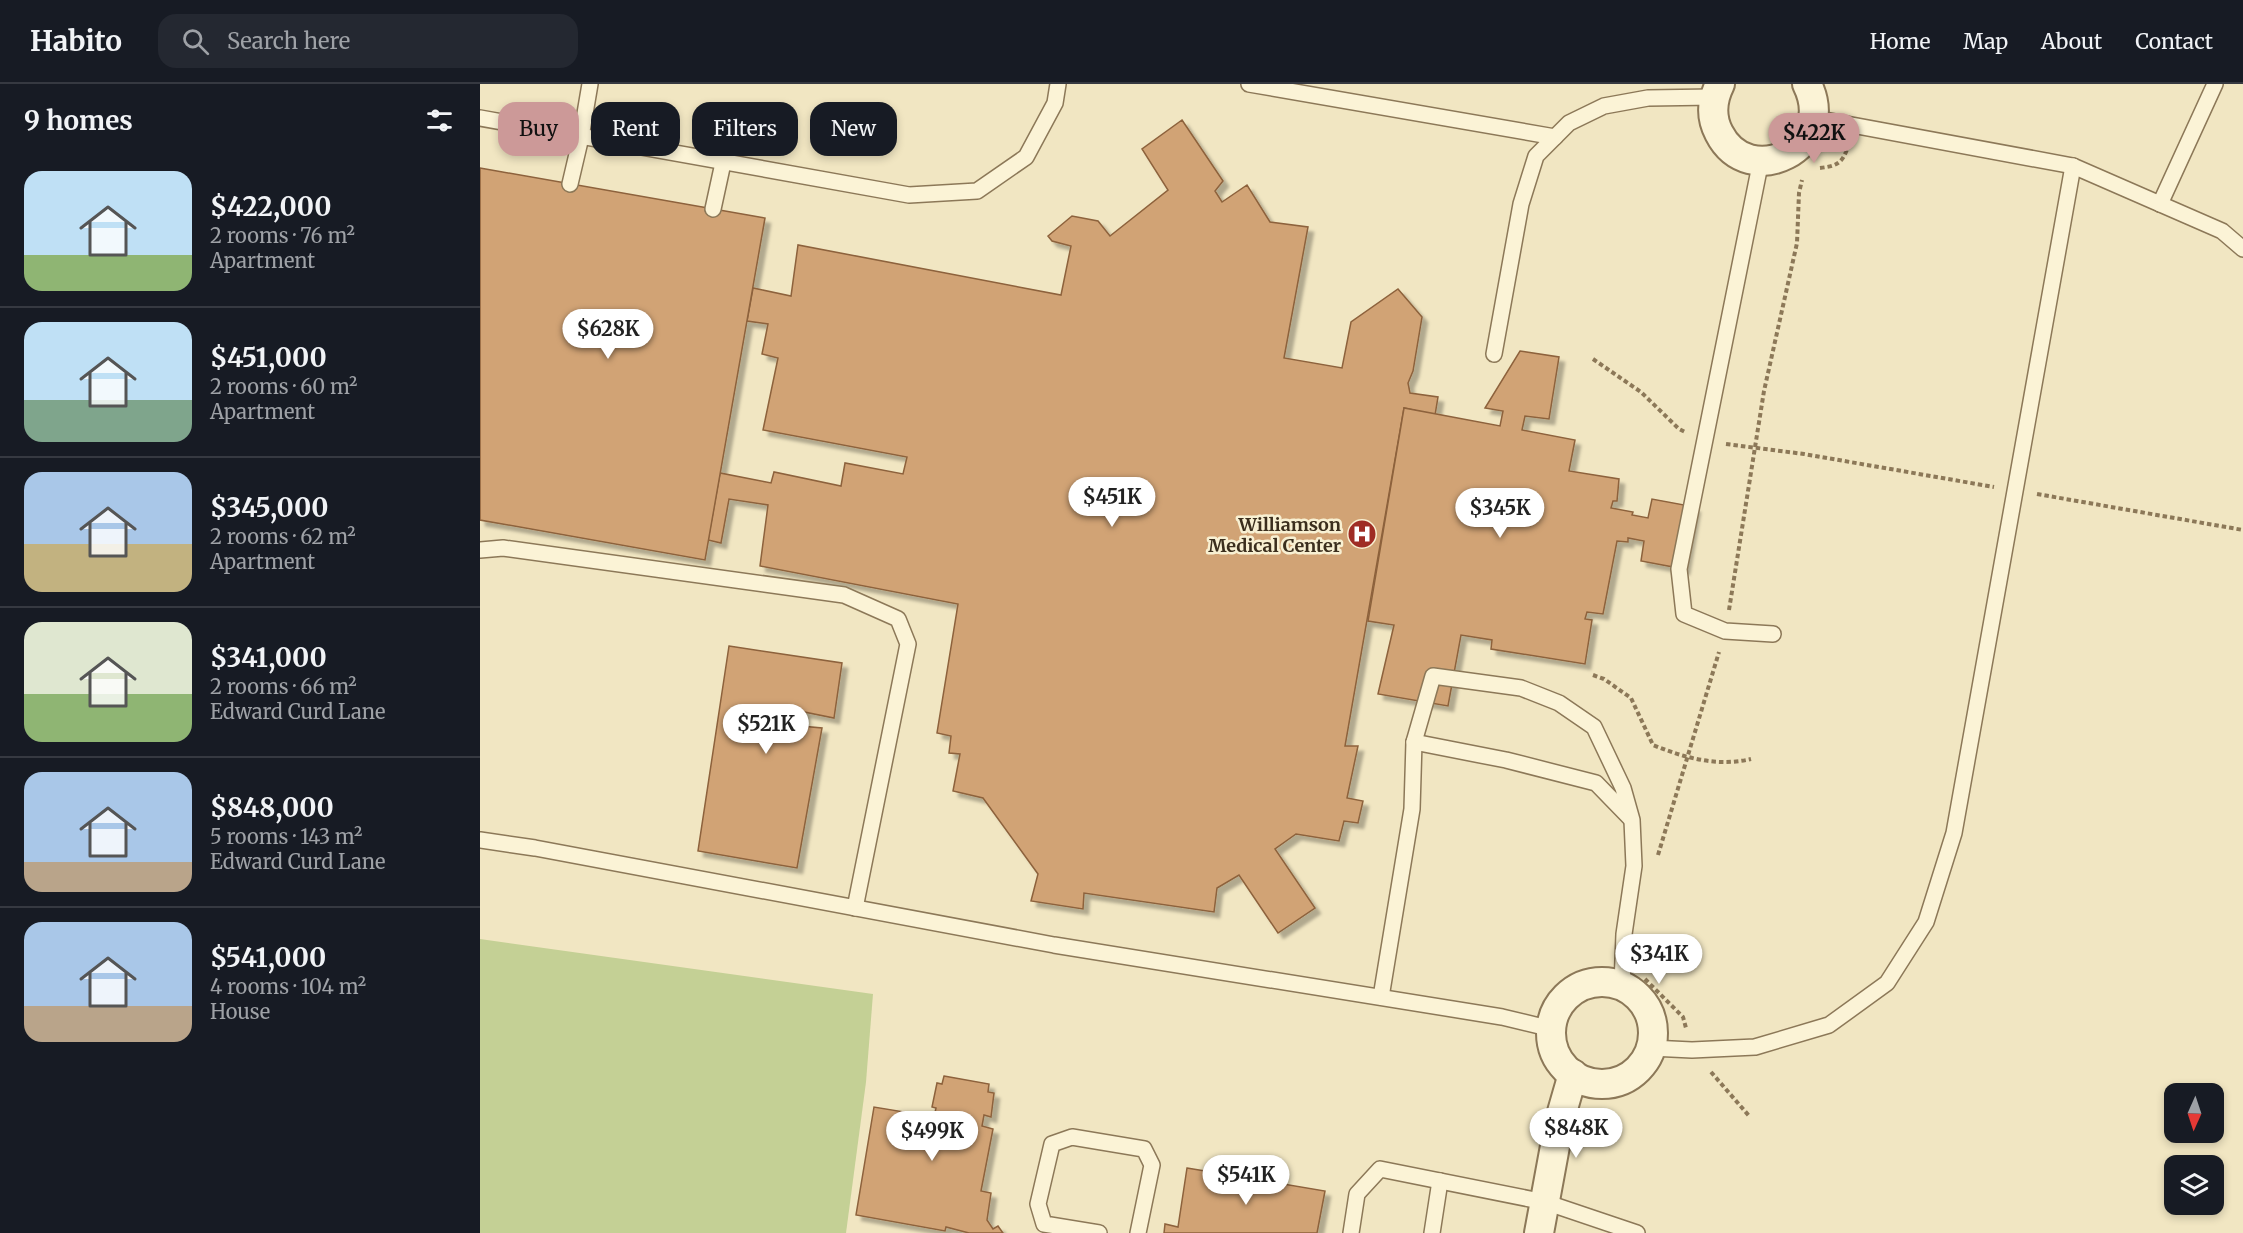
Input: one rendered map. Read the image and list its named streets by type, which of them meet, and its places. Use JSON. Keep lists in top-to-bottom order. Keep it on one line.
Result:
{"places":{"hospital":["Williamson Medical Center"]},"north":"bottom","page":{"header":"Habito","search":"Search here","nav":["Home","Map","About","Contact"],"heading":"9 homes","chip":["Buy","Rent","Filters","New"],"price":["$422K","$628K","$451K","$345K","$521K","$341K","$848K","$499K","$541K"],"list":[{"name":"$422,000","note":"2 rooms · 76 m² · Apartment"},{"name":"$451,000","note":"2 rooms · 60 m² · Apartment"},{"name":"$345,000","note":"2 rooms · 62 m² · Apartment"},{"name":"$341,000","note":"2 rooms · 66 m² · Edward Curd Lane"},{"name":"$848,000","note":"5 rooms · 143 m² · Edward Curd Lane"},{"name":"$541,000","note":"4 rooms · 104 m² · House"}]}}
